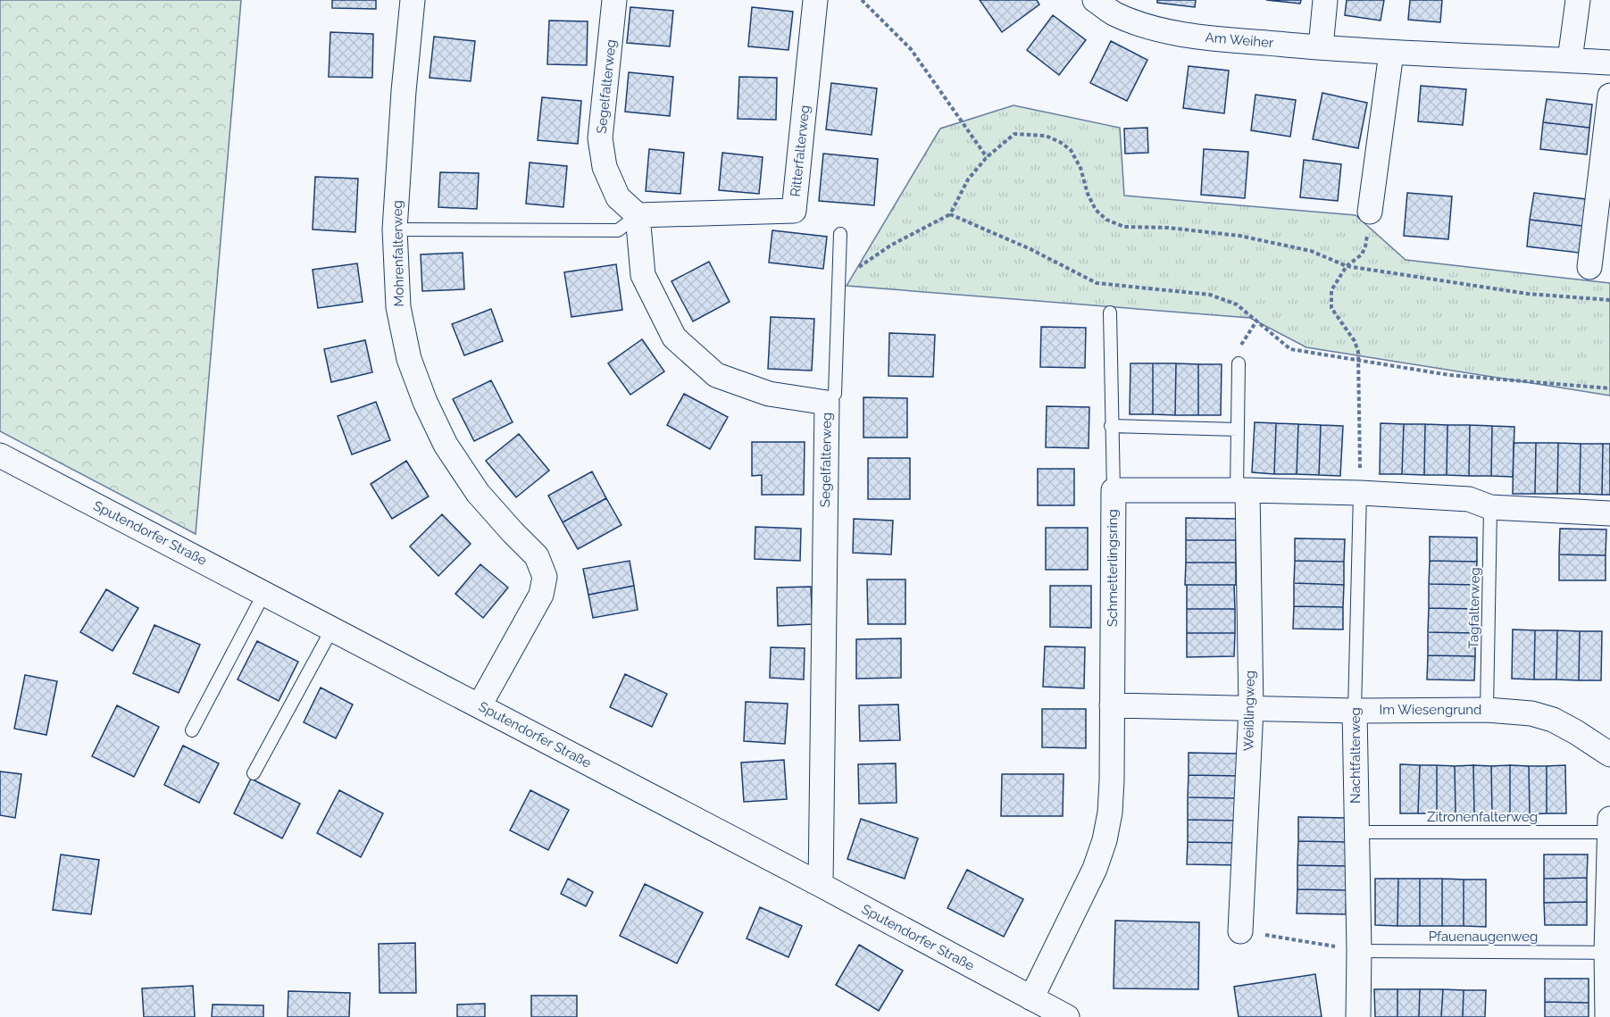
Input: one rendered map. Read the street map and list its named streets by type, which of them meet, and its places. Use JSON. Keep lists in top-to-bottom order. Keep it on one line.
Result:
{"streets":{"street":["Am Weiher","Segelfalterweg","Ritterfalterweg","Mohrenfalterweg","Sputendorfer Straße","Schmetterlingsring","Im Wiesengrund","Weißlingweg","Nachtfalterweg"],"lane":["Tagfalterweg","Zitronenfalterweg","Pfauenaugenweg"]},"crossings":[["Segelfalterweg","Ritterfalterweg"],["Segelfalterweg","Sputendorfer Straße"],["Mohrenfalterweg","Sputendorfer Straße"],["Sputendorfer Straße","Schmetterlingsring"],["Schmetterlingsring","Tagfalterweg"],["Schmetterlingsring","Im Wiesengrund"],["Schmetterlingsring","Weißlingweg"],["Schmetterlingsring","Nachtfalterweg"],["Tagfalterweg","Im Wiesengrund"],["Im Wiesengrund","Weißlingweg"],["Im Wiesengrund","Nachtfalterweg"],["Nachtfalterweg","Zitronenfalterweg"],["Nachtfalterweg","Pfauenaugenweg"]]}
